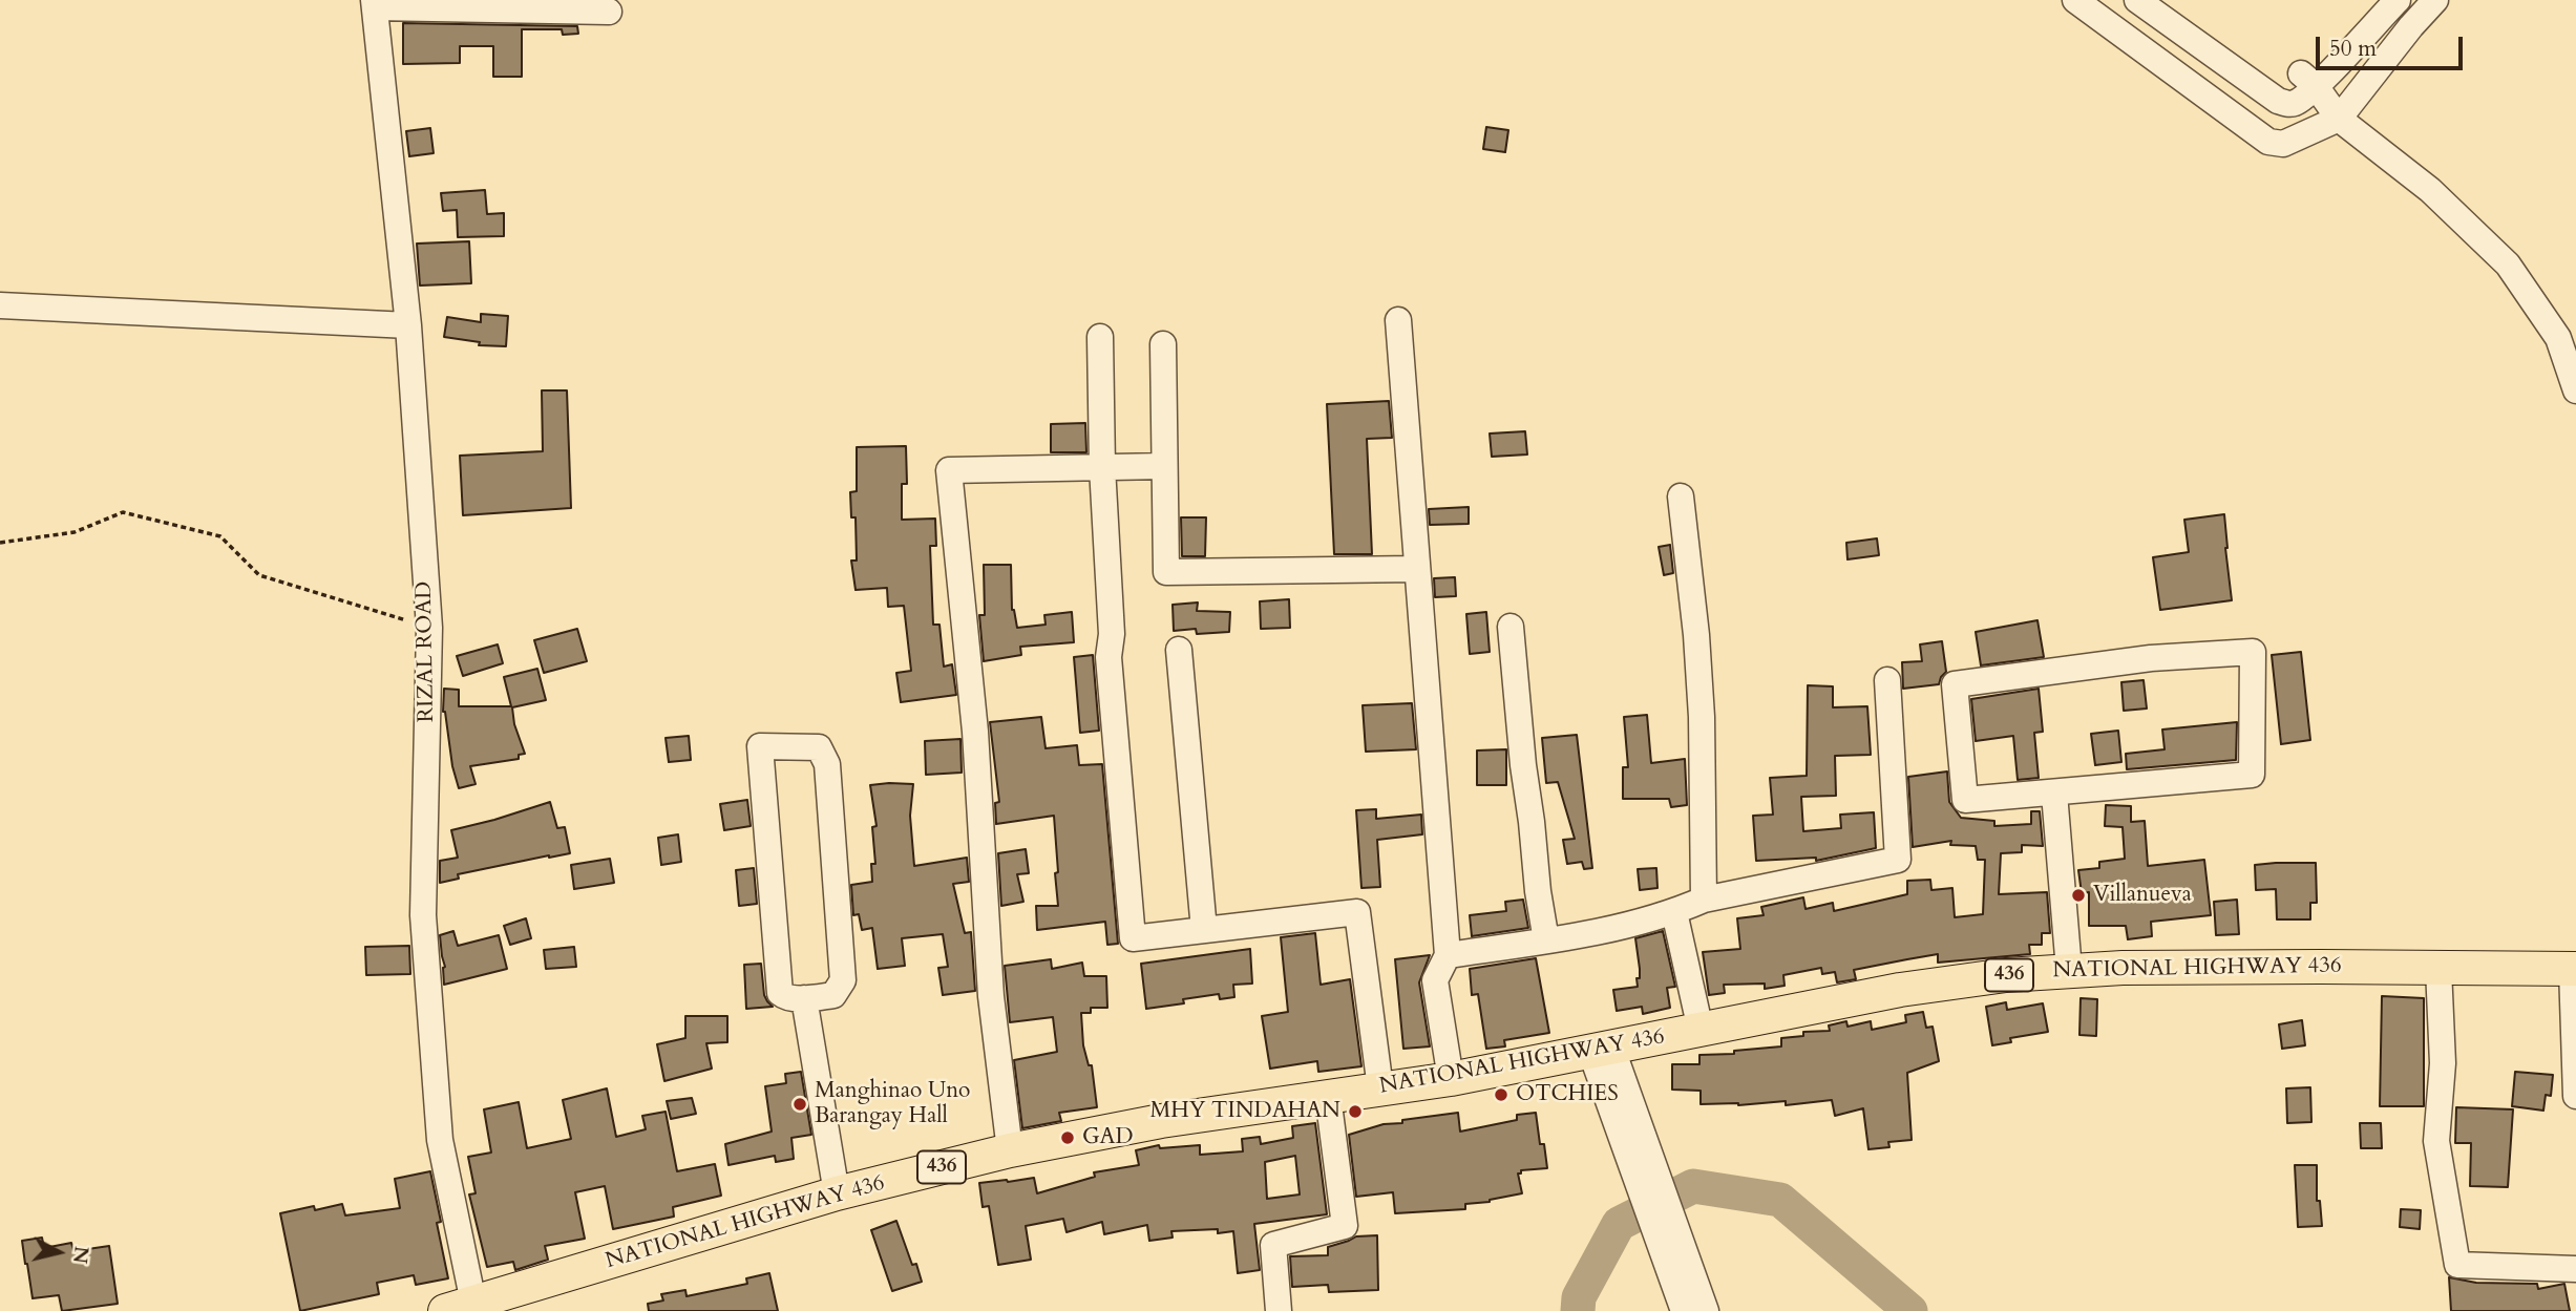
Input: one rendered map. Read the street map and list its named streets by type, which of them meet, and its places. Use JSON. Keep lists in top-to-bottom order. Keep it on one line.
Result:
{"streets":{"main road":["NATIONAL HIGHWAY 436","436"],"street":["RIZAL ROAD"]},"crossings":[["RIZAL ROAD","NATIONAL HIGHWAY 436"]],"places":["Villanueva","OTCHIES","Manghinao Uno Barangay Hall","MHY TINDAHAN","GAD"],"scale_bar":"50 m","north":"right"}
